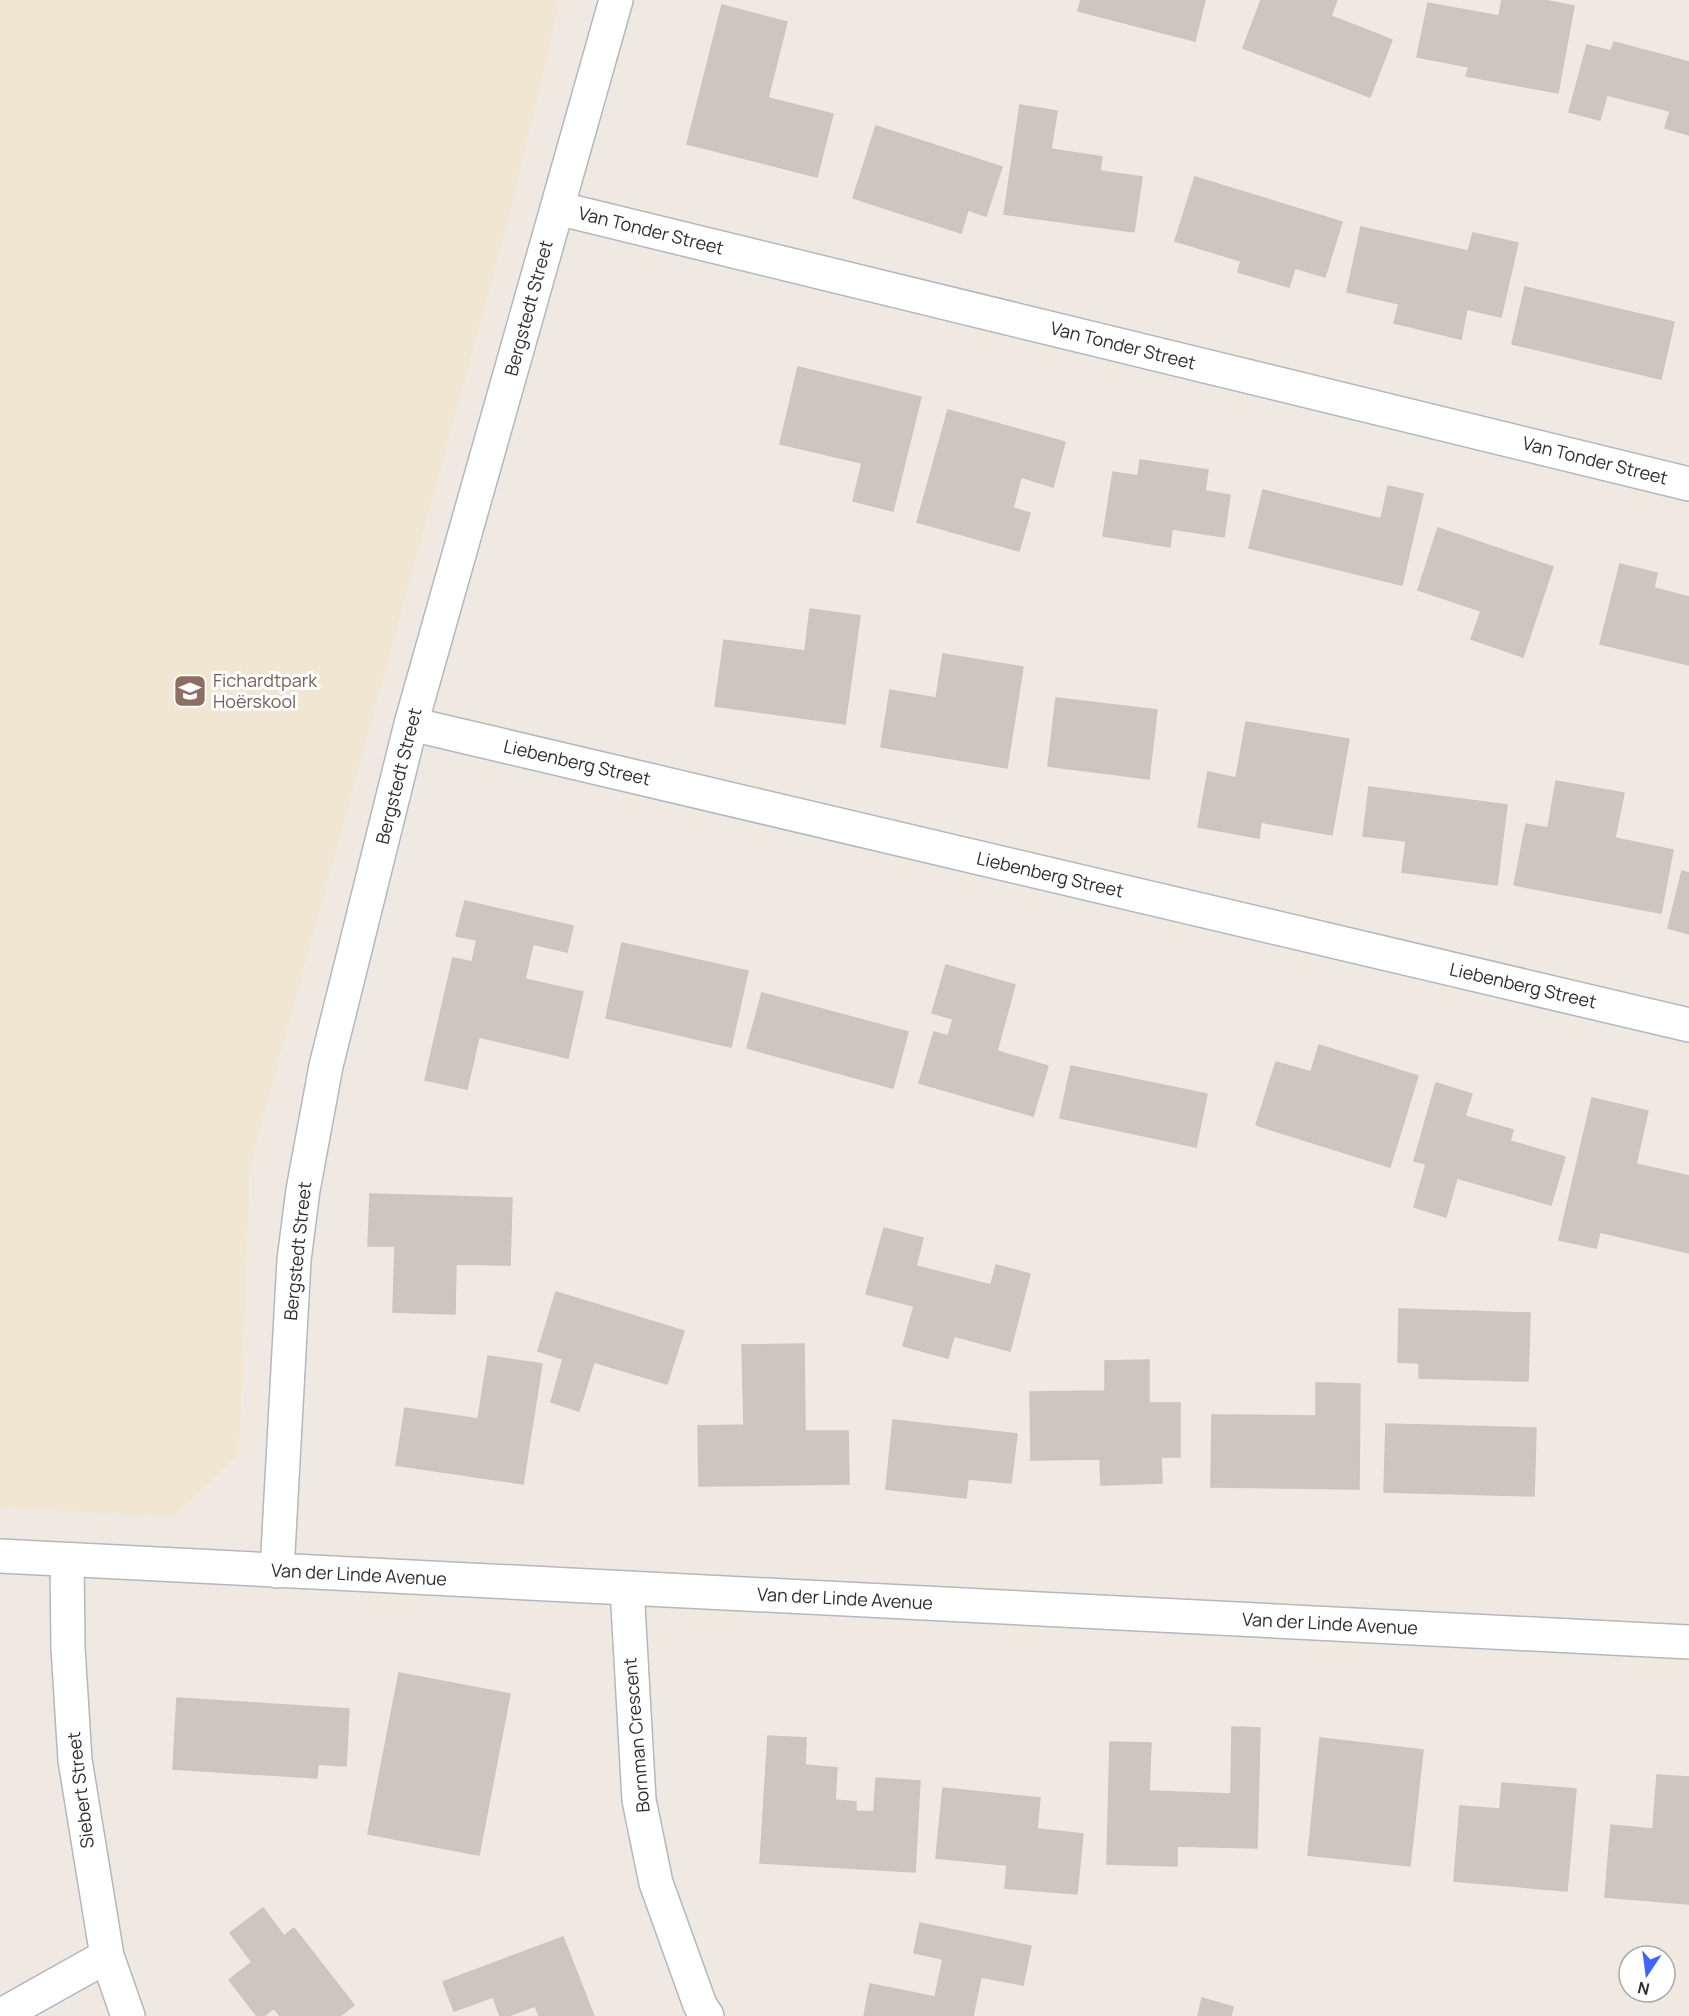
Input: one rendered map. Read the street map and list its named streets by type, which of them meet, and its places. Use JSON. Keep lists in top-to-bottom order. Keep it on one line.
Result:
{"streets":{"street":["Van Tonder Street","Bergstedt Street","Liebenberg Street","Van der Linde Avenue","Bornman Crescent","Siebert Street"]},"crossings":[["Van Tonder Street","Bergstedt Street"],["Bergstedt Street","Liebenberg Street"],["Bergstedt Street","Van der Linde Avenue"],["Van der Linde Avenue","Bornman Crescent"],["Van der Linde Avenue","Siebert Street"]],"places":{"school or university":["Fichardtpark Hoërskool"]},"north":"bottom"}
